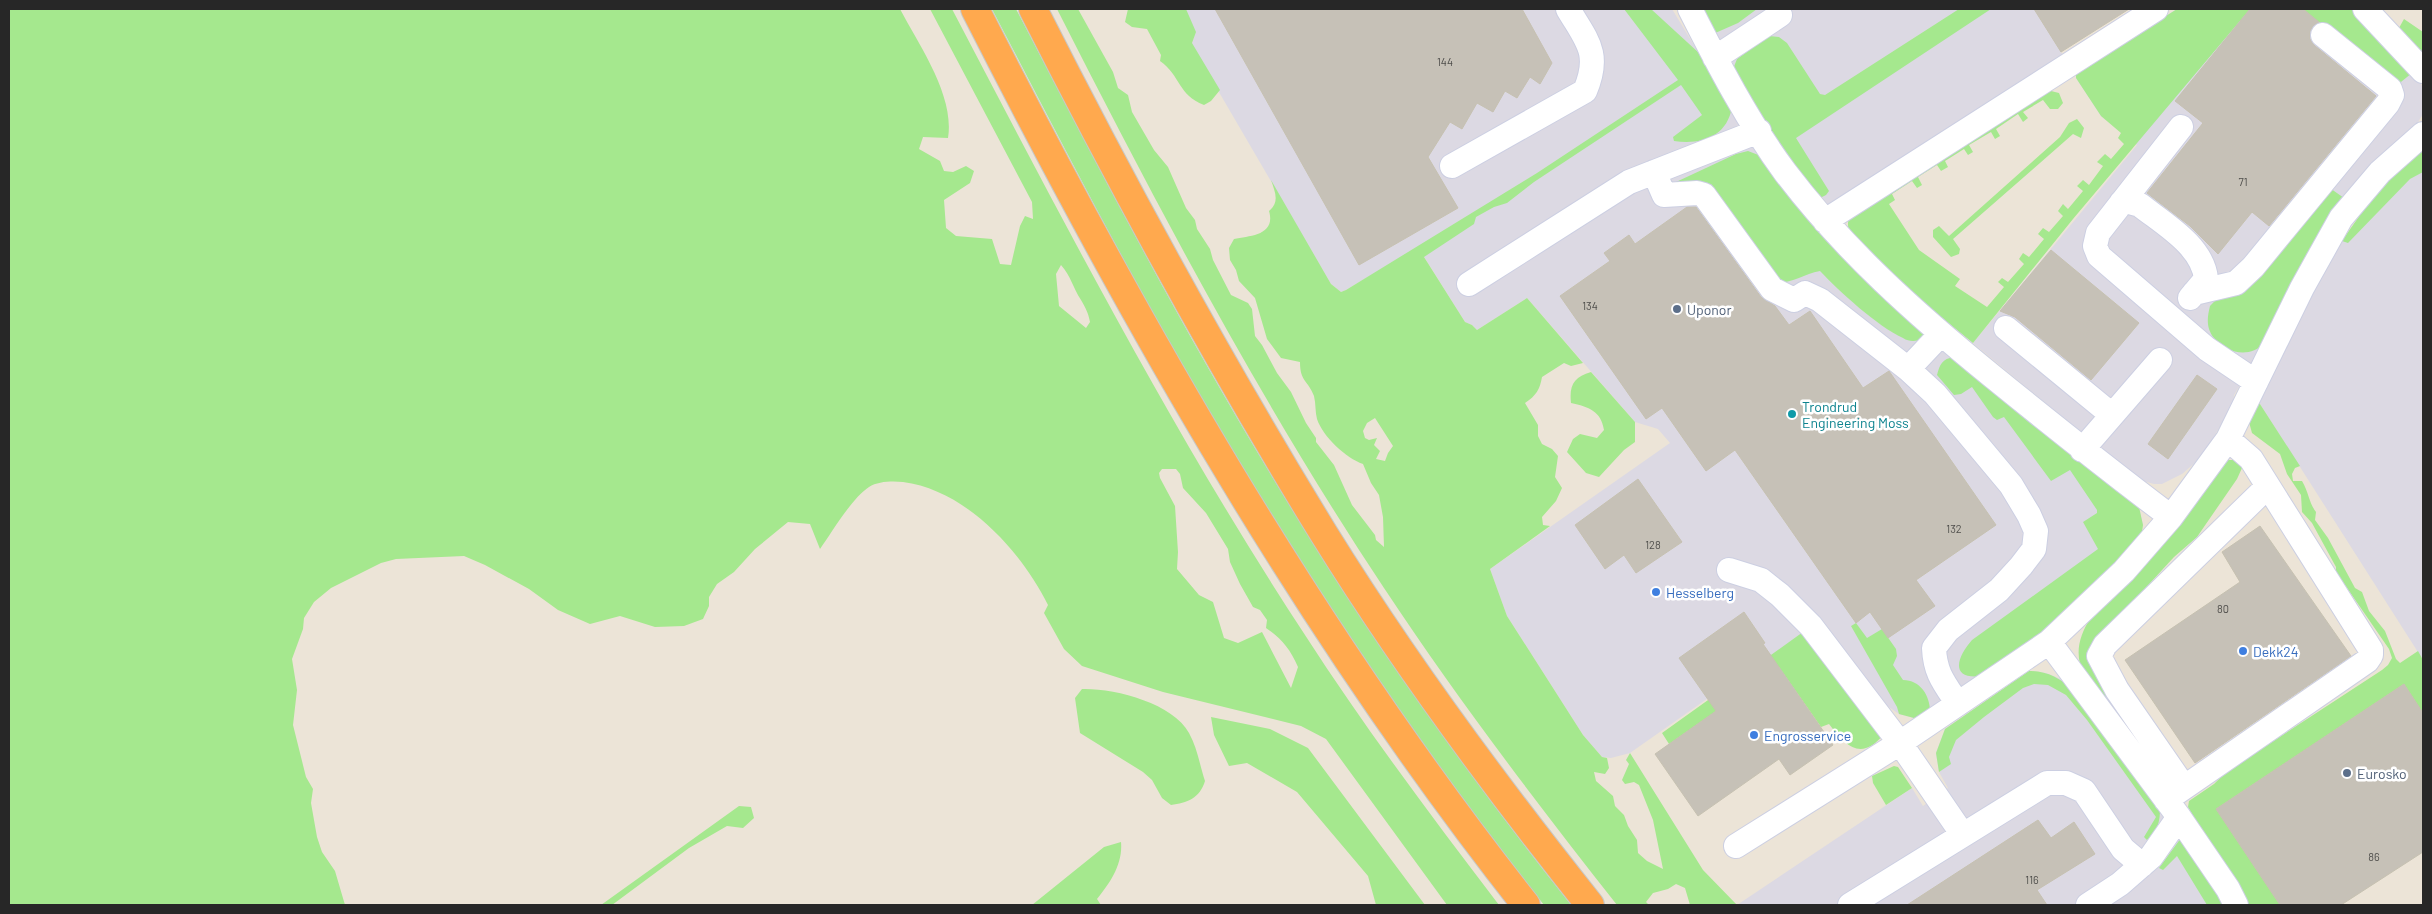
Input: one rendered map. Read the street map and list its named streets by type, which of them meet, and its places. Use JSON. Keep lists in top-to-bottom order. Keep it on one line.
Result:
{"places":["Uponor","Trondrud Engineering Moss","Hesselberg","Dekk24","Engrosservice","Eurosko"],"house_numbers":["144","71","134","132","128","80","86","116"]}
